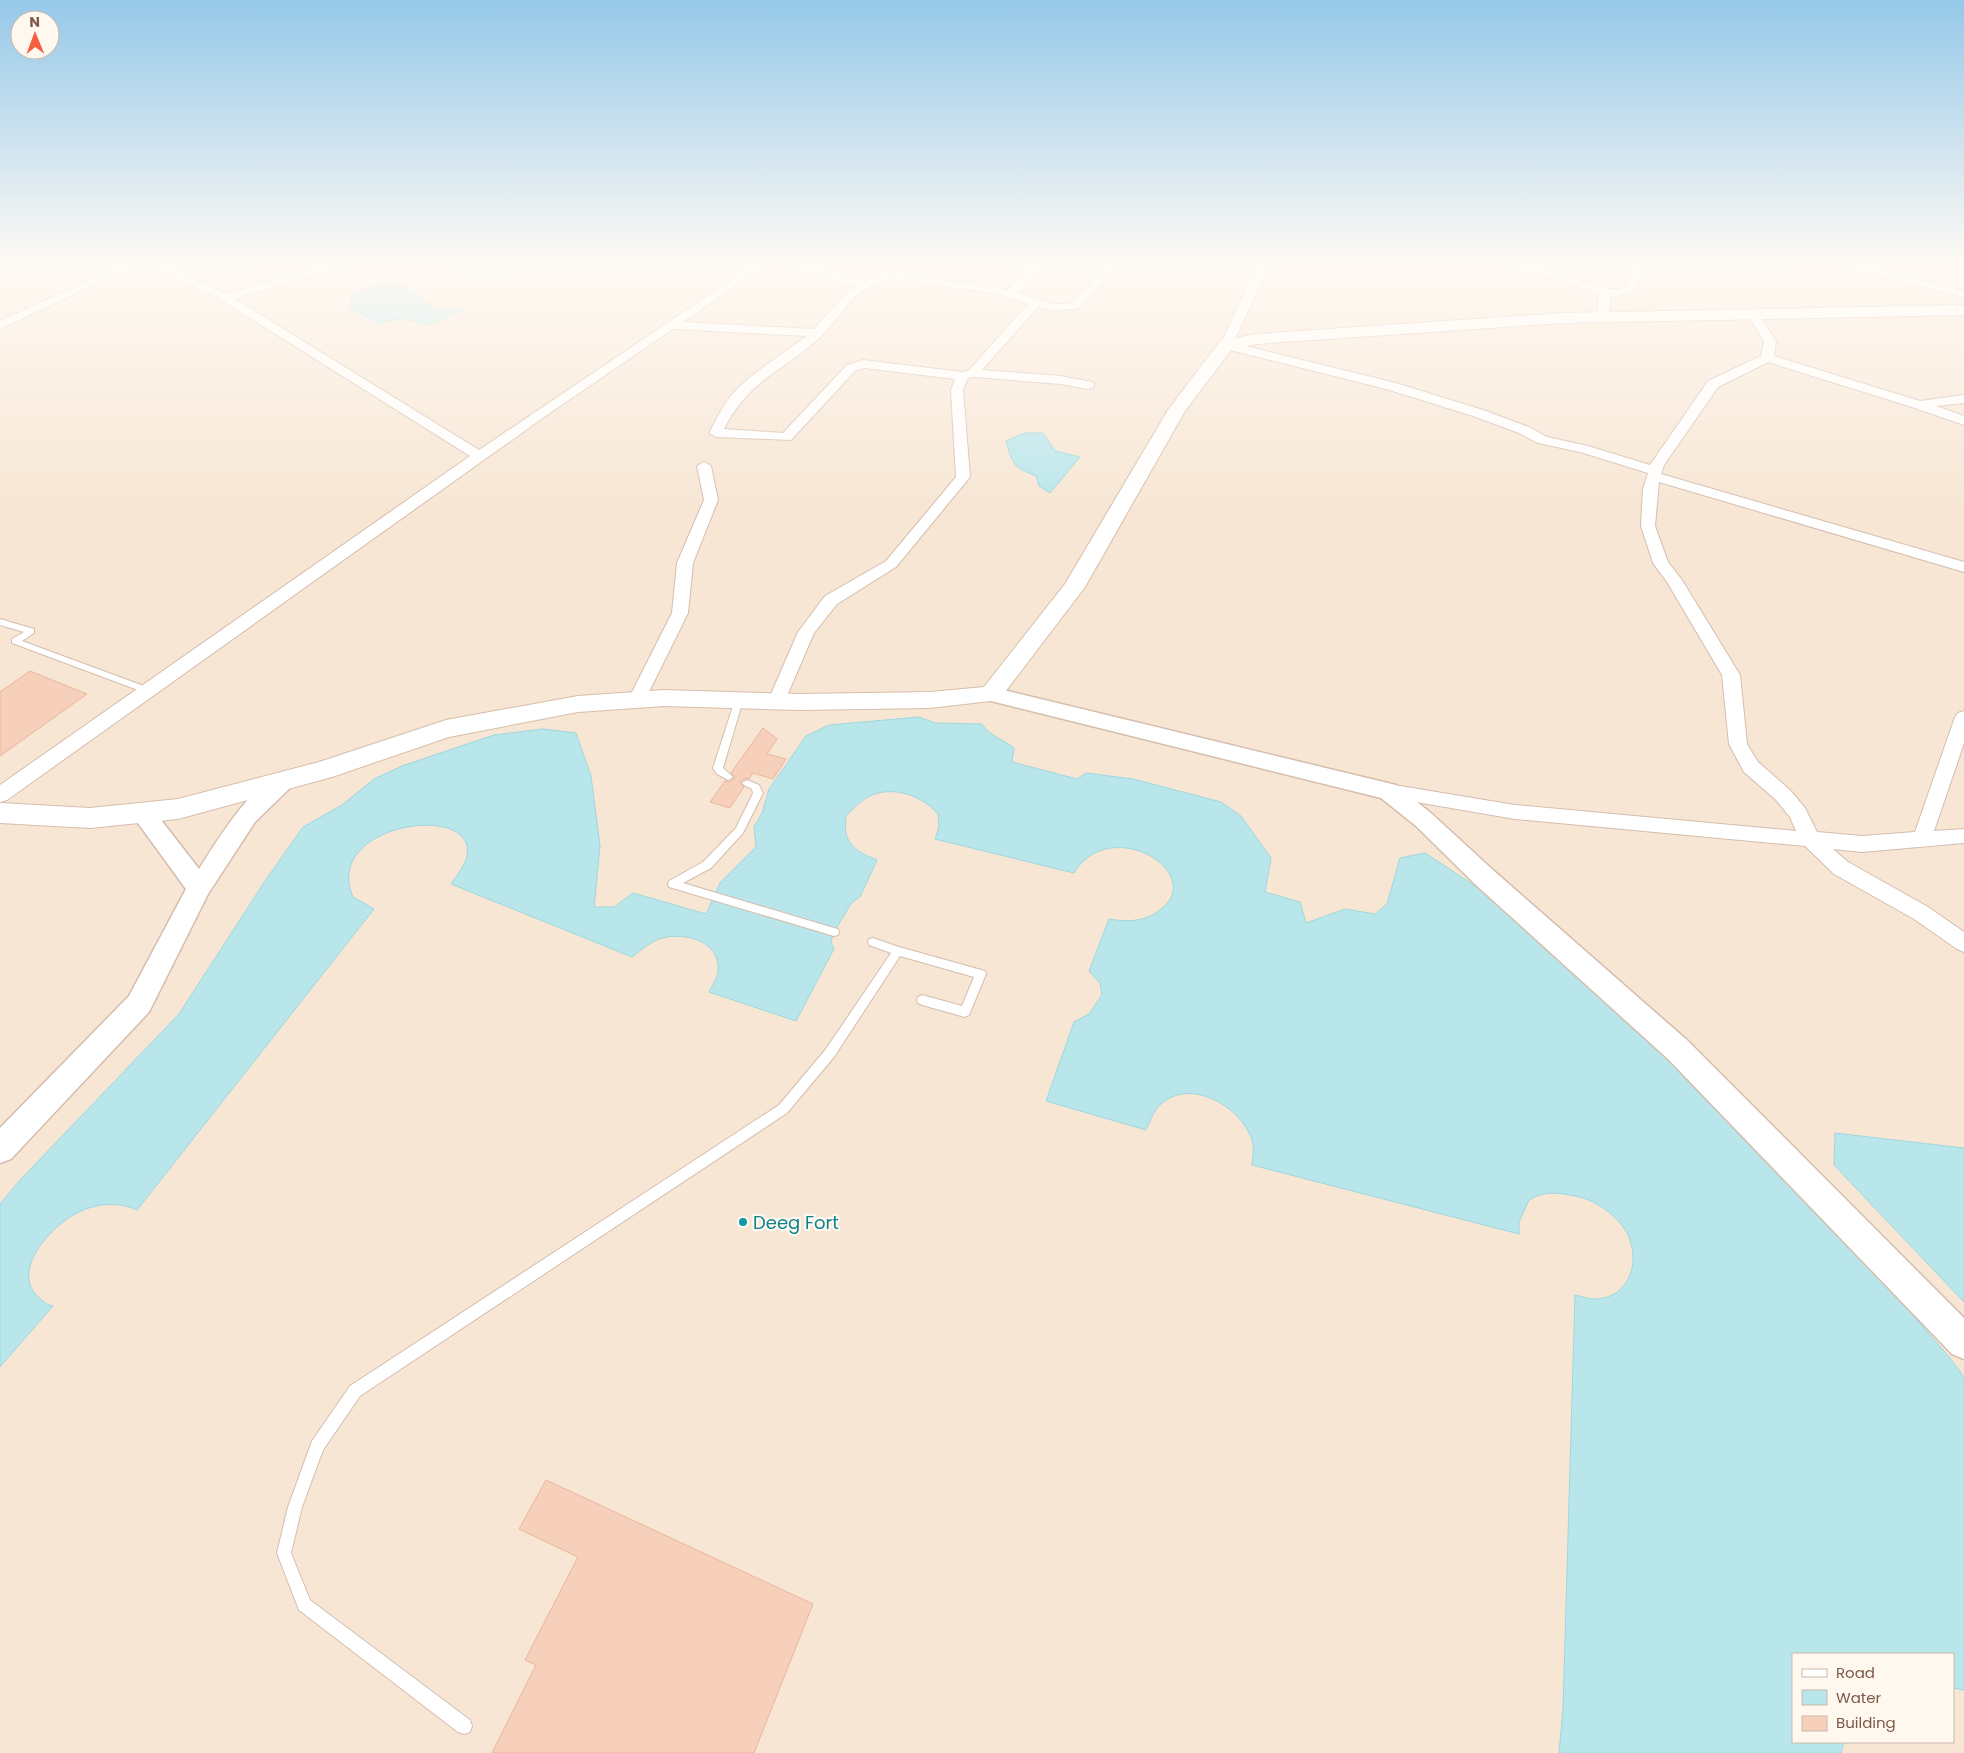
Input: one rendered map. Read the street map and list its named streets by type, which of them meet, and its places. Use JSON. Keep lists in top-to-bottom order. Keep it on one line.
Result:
{"places":["Deeg Fort"],"legend":["Road","Water","Building"],"north":"top"}
